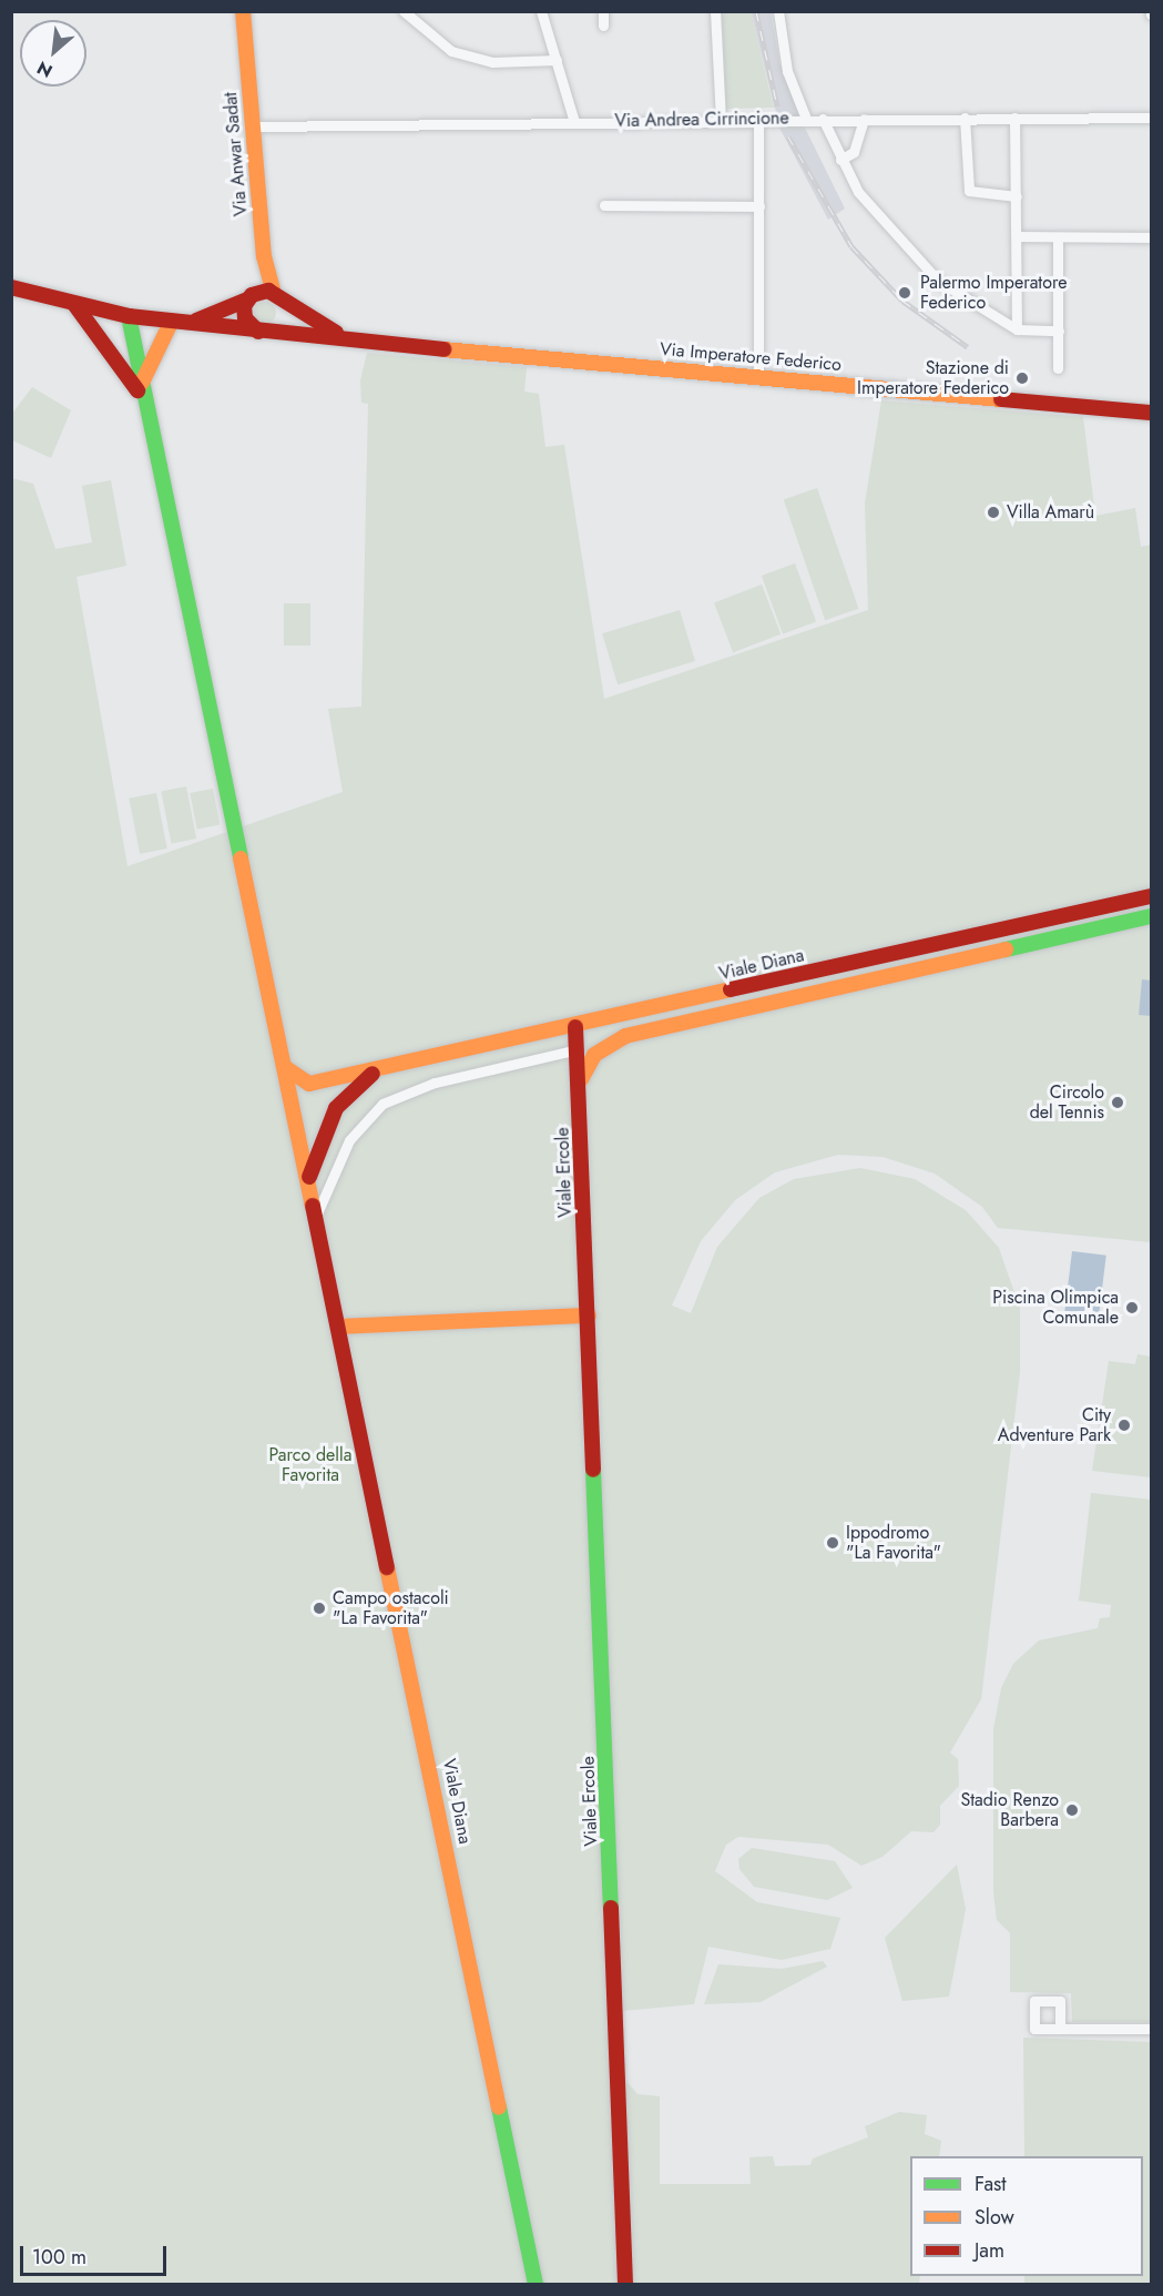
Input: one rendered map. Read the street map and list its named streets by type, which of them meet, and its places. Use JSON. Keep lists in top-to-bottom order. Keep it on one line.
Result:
{"streets":{"street":["Via Andrea Cirrincione","Via Anwar Sadat","Via Imperatore Federico","Viale Diana","Viale Ercole"]},"crossings":[["Via Andrea Cirrincione","Via Anwar Sadat"],["Via Anwar Sadat","Via Imperatore Federico"],["Viale Diana","Viale Ercole"]],"parks":["Parco della Favorita"],"places":["Palermo Imperatore Federico","Stazione di Imperatore Federico","Villa Amarù","Circolo del Tennis","Piscina Olimpica Comunale","City Adventure Park","Ippodromo \"La Favorita\"","Campo ostacoli \"La Favorita\"","Stadio Renzo Barbera"],"legend":["Fast","Slow","Jam"],"scale_bar":"100 m","north":"bottom left"}
